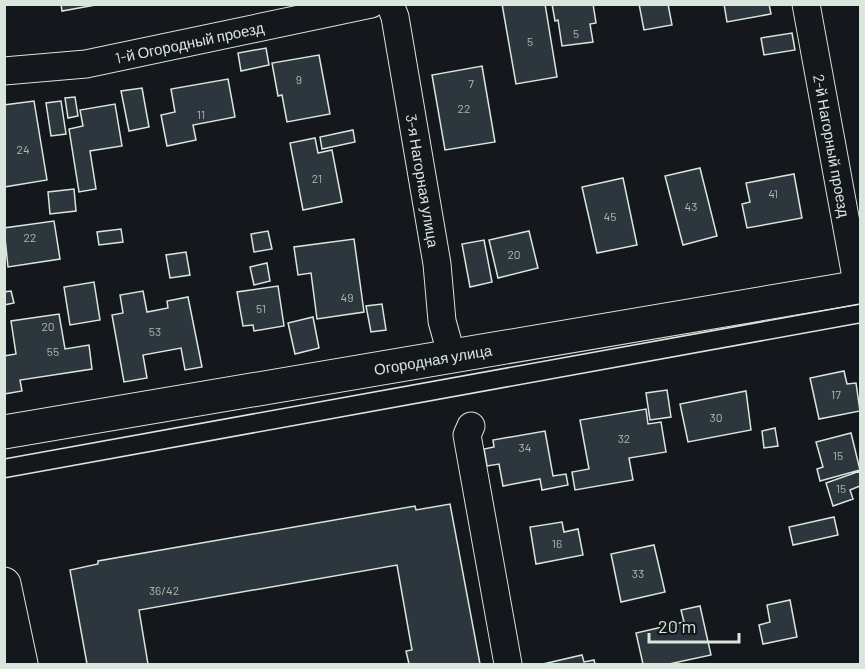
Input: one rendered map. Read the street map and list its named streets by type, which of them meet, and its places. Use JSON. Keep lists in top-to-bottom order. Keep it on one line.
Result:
{"streets":{"street":["1-й Огородный проезд","2-й Нагорный проезд","3-я Нагорная улица","Огородная улица"]},"crossings":[["2-й Нагорный проезд","Огородная улица"],["3-я Нагорная улица","Огородная улица"]],"house_numbers":["5","5","9","7","22","11","24","21","41","43","45","22","20","49","51","20","53","55","17","30","32","34","15","15","16","33","36/42"],"scale_bar":"20 m"}
